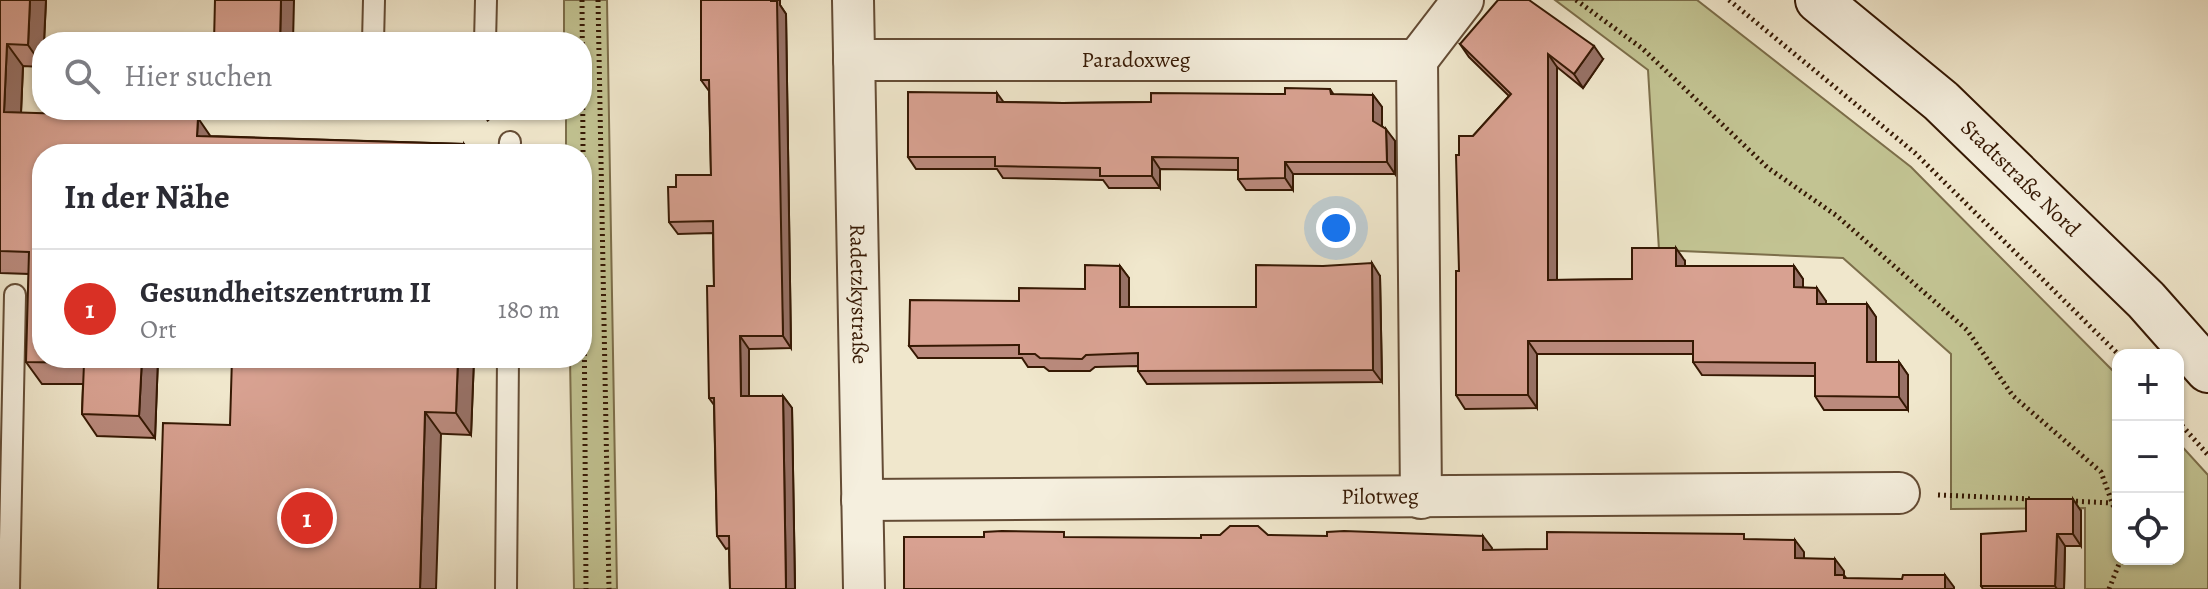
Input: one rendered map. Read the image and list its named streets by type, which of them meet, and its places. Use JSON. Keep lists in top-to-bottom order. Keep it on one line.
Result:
{"streets":{"main road":["Stadtstraße Nord"],"street":["Paradoxweg","Radetzkystraße","Pilotweg"]},"crossings":[["Paradoxweg","Radetzkystraße"],["Radetzkystraße","Pilotweg"]],"page":{"search":"Hier suchen","heading":"In der Nähe","list":[{"mark":"1","name":"Gesundheitszentrum II","note":"Ort","value":"180 m"}],"map_buttons":["+","−"],"pins":"1"}}
